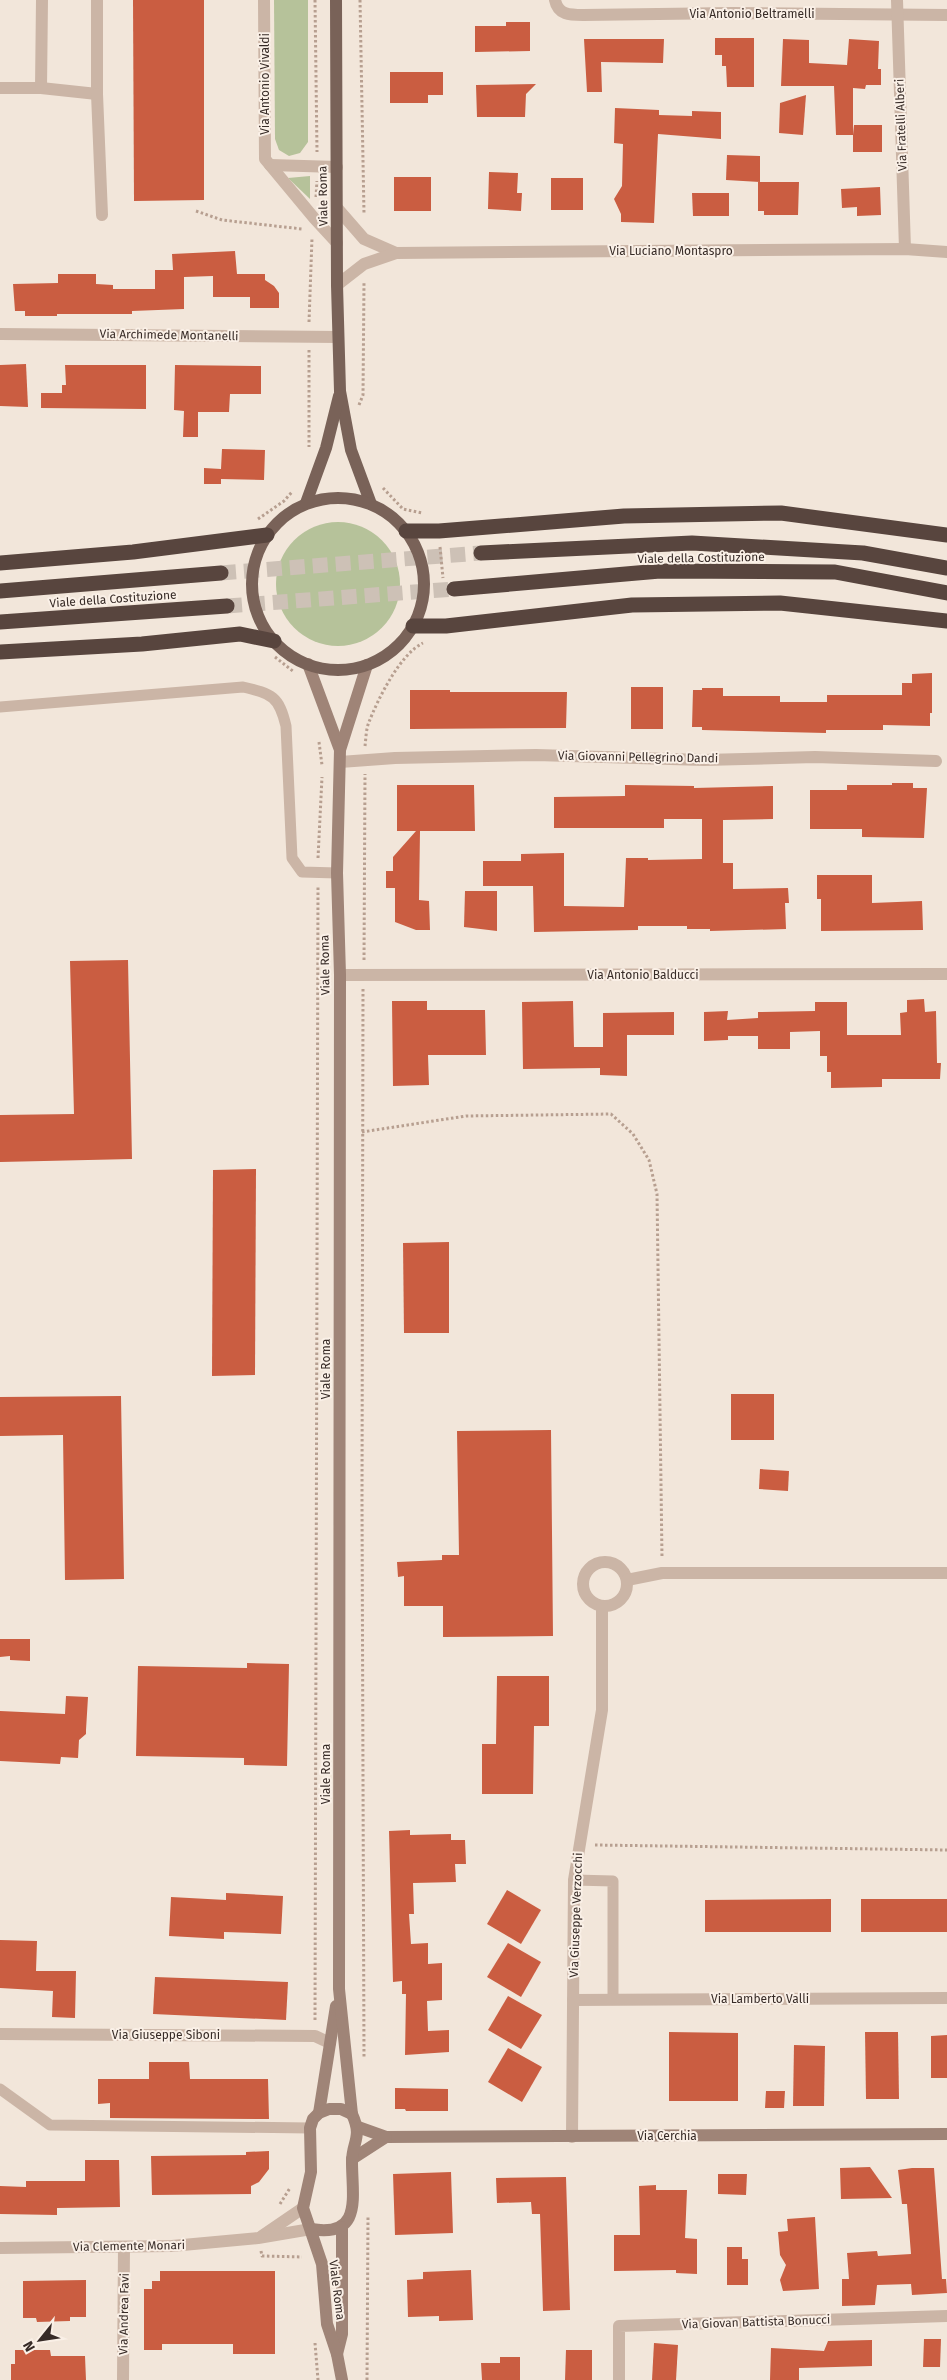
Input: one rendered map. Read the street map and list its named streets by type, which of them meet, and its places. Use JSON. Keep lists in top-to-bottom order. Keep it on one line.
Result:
{"streets":{"highway":["Viale della Costituzione"],"main road":["Viale Roma","Via Cerchia"],"street":["Via Antonio Beltramelli","Via Antonio Vivaldi","Via Fratelli Alberi","Via Luciano Montaspro","Via Archimede Montanelli","Via Giovanni Pellegrino Dandi","Via Antonio Balducci","Via Giuseppe Verzocchi","Via Lamberto Valli","Via Giuseppe Siboni","Via Clemente Monari","Via Andrea Favi","Via Giovan Battista Bonucci"]},"crossings":[["Via Antonio Beltramelli","Via Fratelli Alberi"],["Via Antonio Vivaldi","Viale Roma"],["Via Fratelli Alberi","Via Luciano Montaspro"],["Viale Roma","Via Luciano Montaspro"],["Viale Roma","Via Archimede Montanelli"],["Viale Roma","Via Giovanni Pellegrino Dandi"],["Viale Roma","Via Antonio Balducci"],["Viale Roma","Via Giuseppe Siboni"],["Viale Roma","Via Cerchia"],["Viale Roma","Via Clemente Monari"],["Via Giuseppe Verzocchi","Via Lamberto Valli"],["Via Giuseppe Verzocchi","Via Cerchia"],["Via Clemente Monari","Via Andrea Favi"]],"north":"bottom left"}
